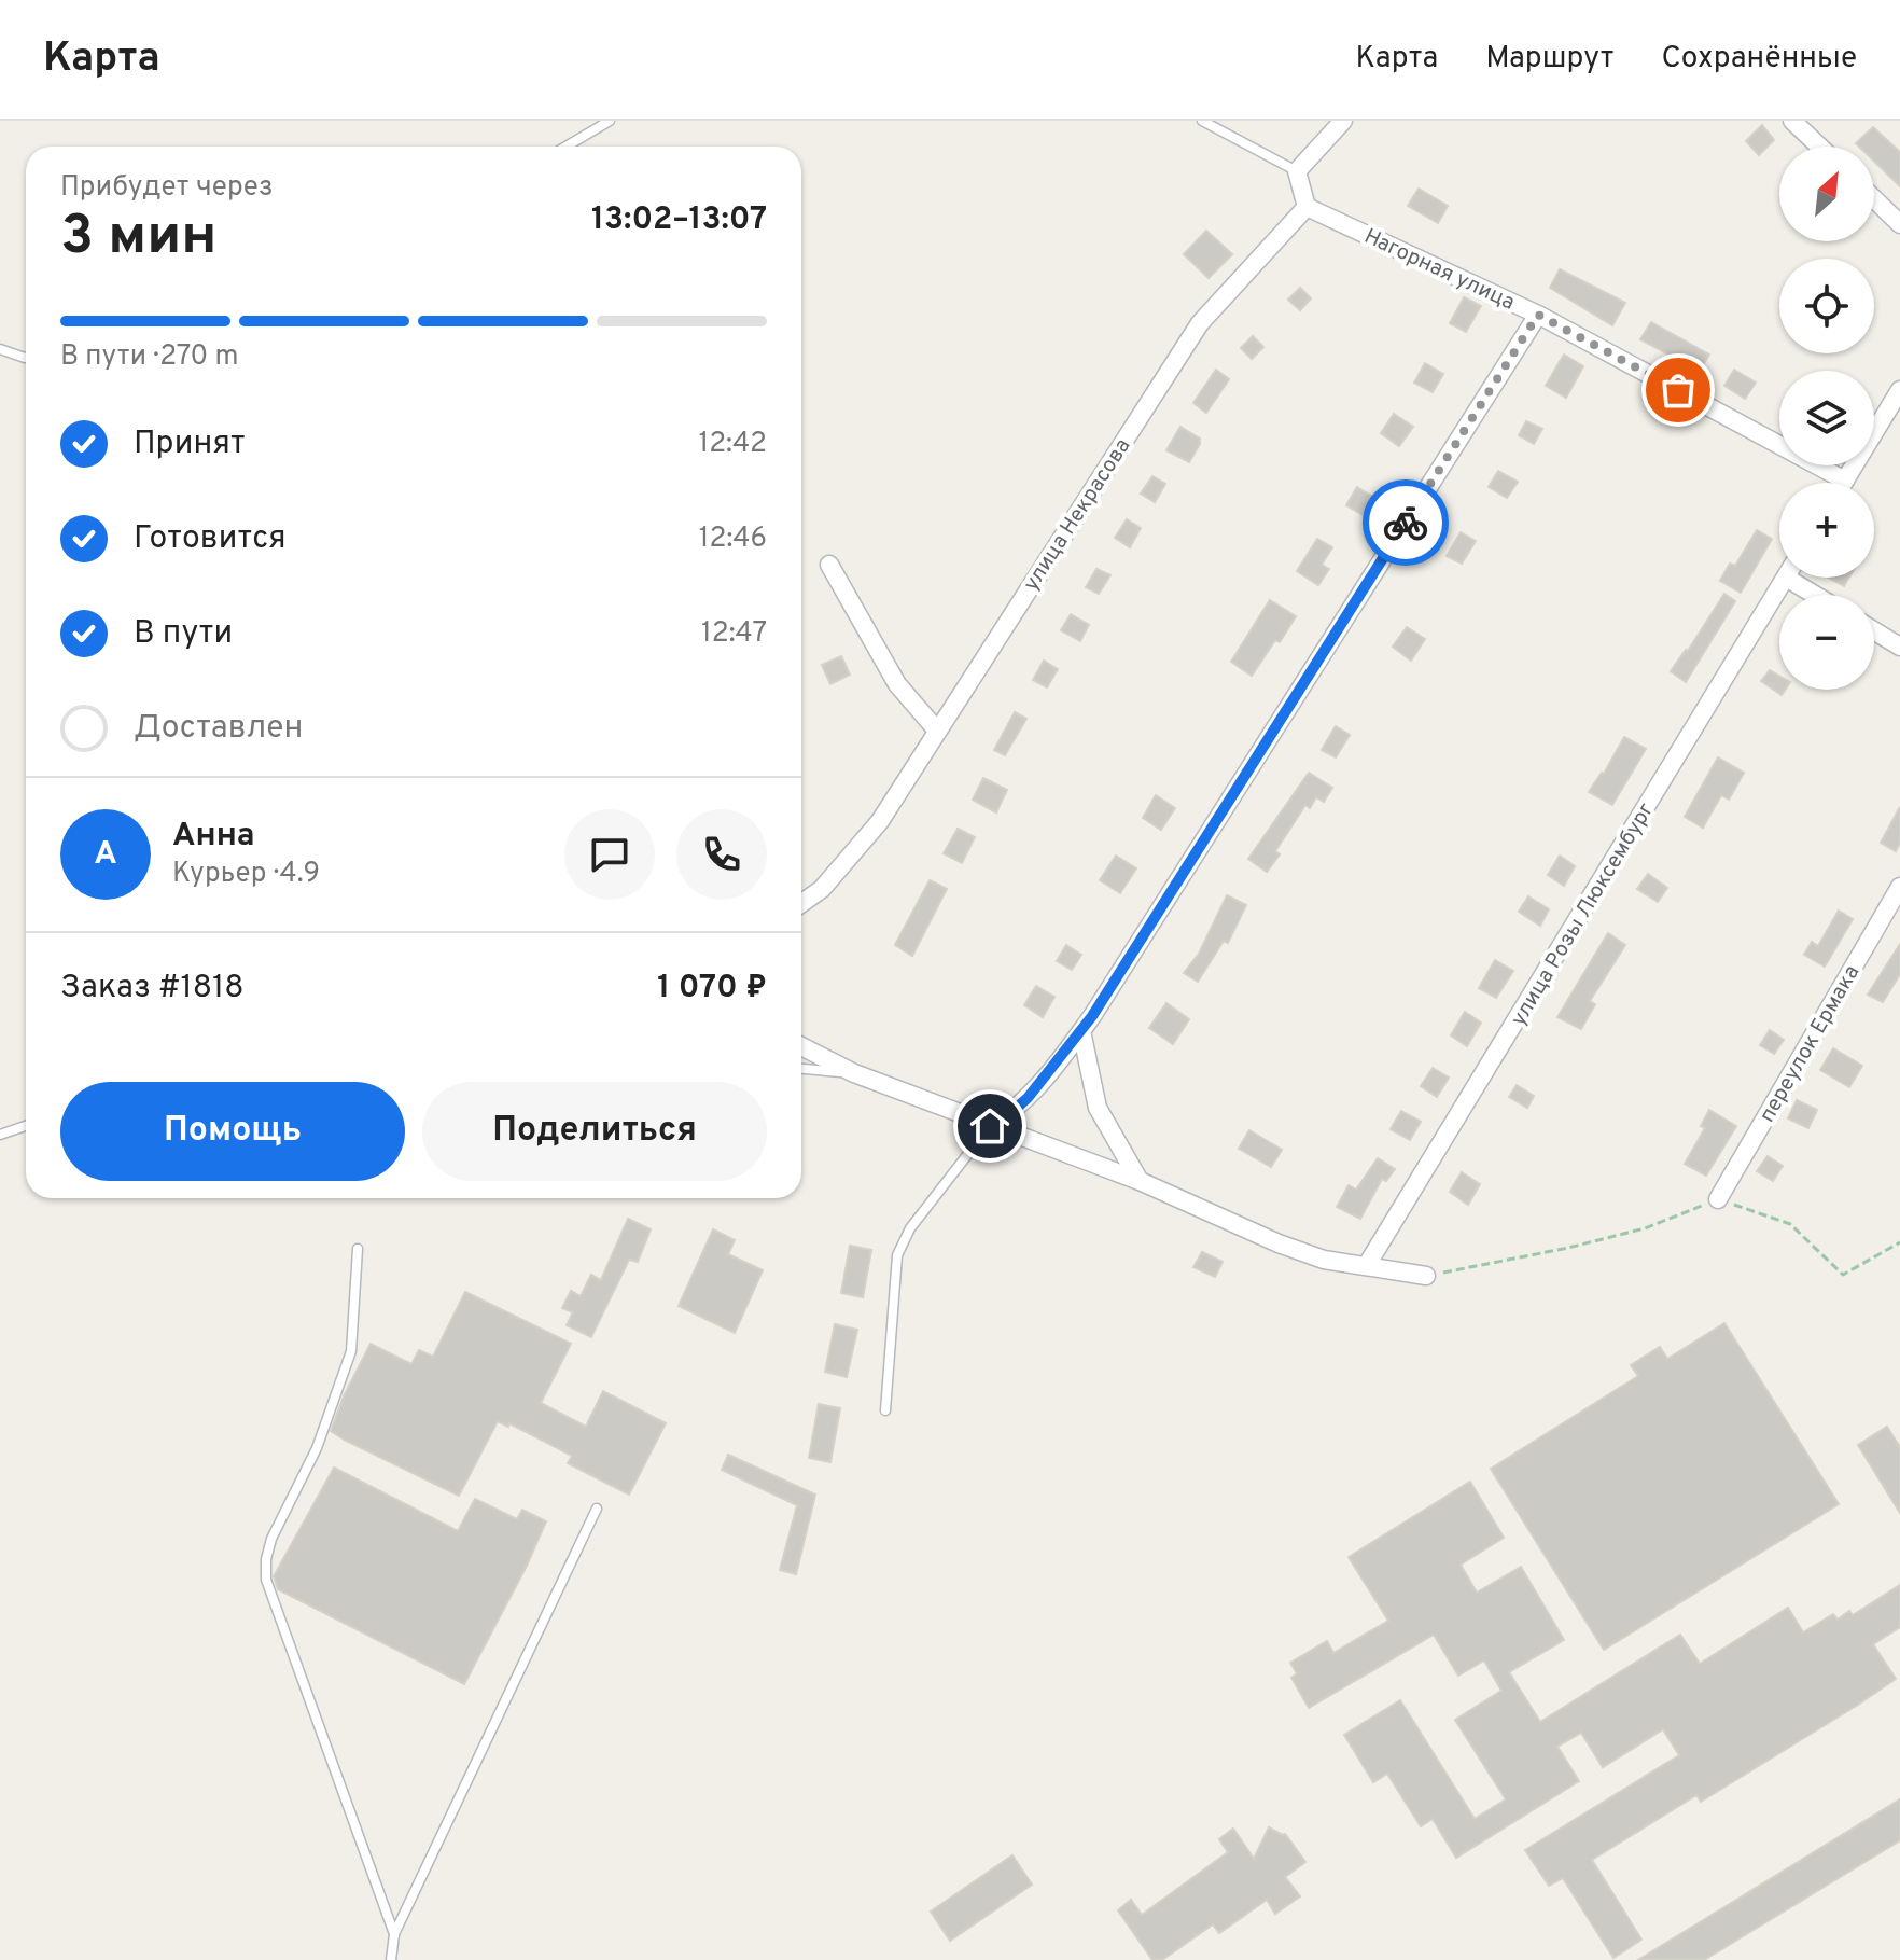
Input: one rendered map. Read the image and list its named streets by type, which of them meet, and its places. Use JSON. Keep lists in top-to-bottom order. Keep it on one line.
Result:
{"streets":{"street":["Нагорная улица","улица Некрасова","улица Розы Люксембург","переулок Ермака"]},"crossings":[["Нагорная улица","улица Некрасова"]],"north":"top right","page":{"header":"Карта","nav":["Карта","Маршрут","Сохранённые"],"map_buttons":["+","−"],"heading":["3 мин","Прибудет через","13:02–13:07"],"panel":["Анна","Курьер · 4.9","Заказ #1818","1 070 ₽"],"bar":"В пути · 270 m","list":[["Принят","12:42"],["Готовится","12:46"],["В пути","12:47"],"Доставлен"],"round":"А","buttons":["Помощь","Поделиться"]}}
